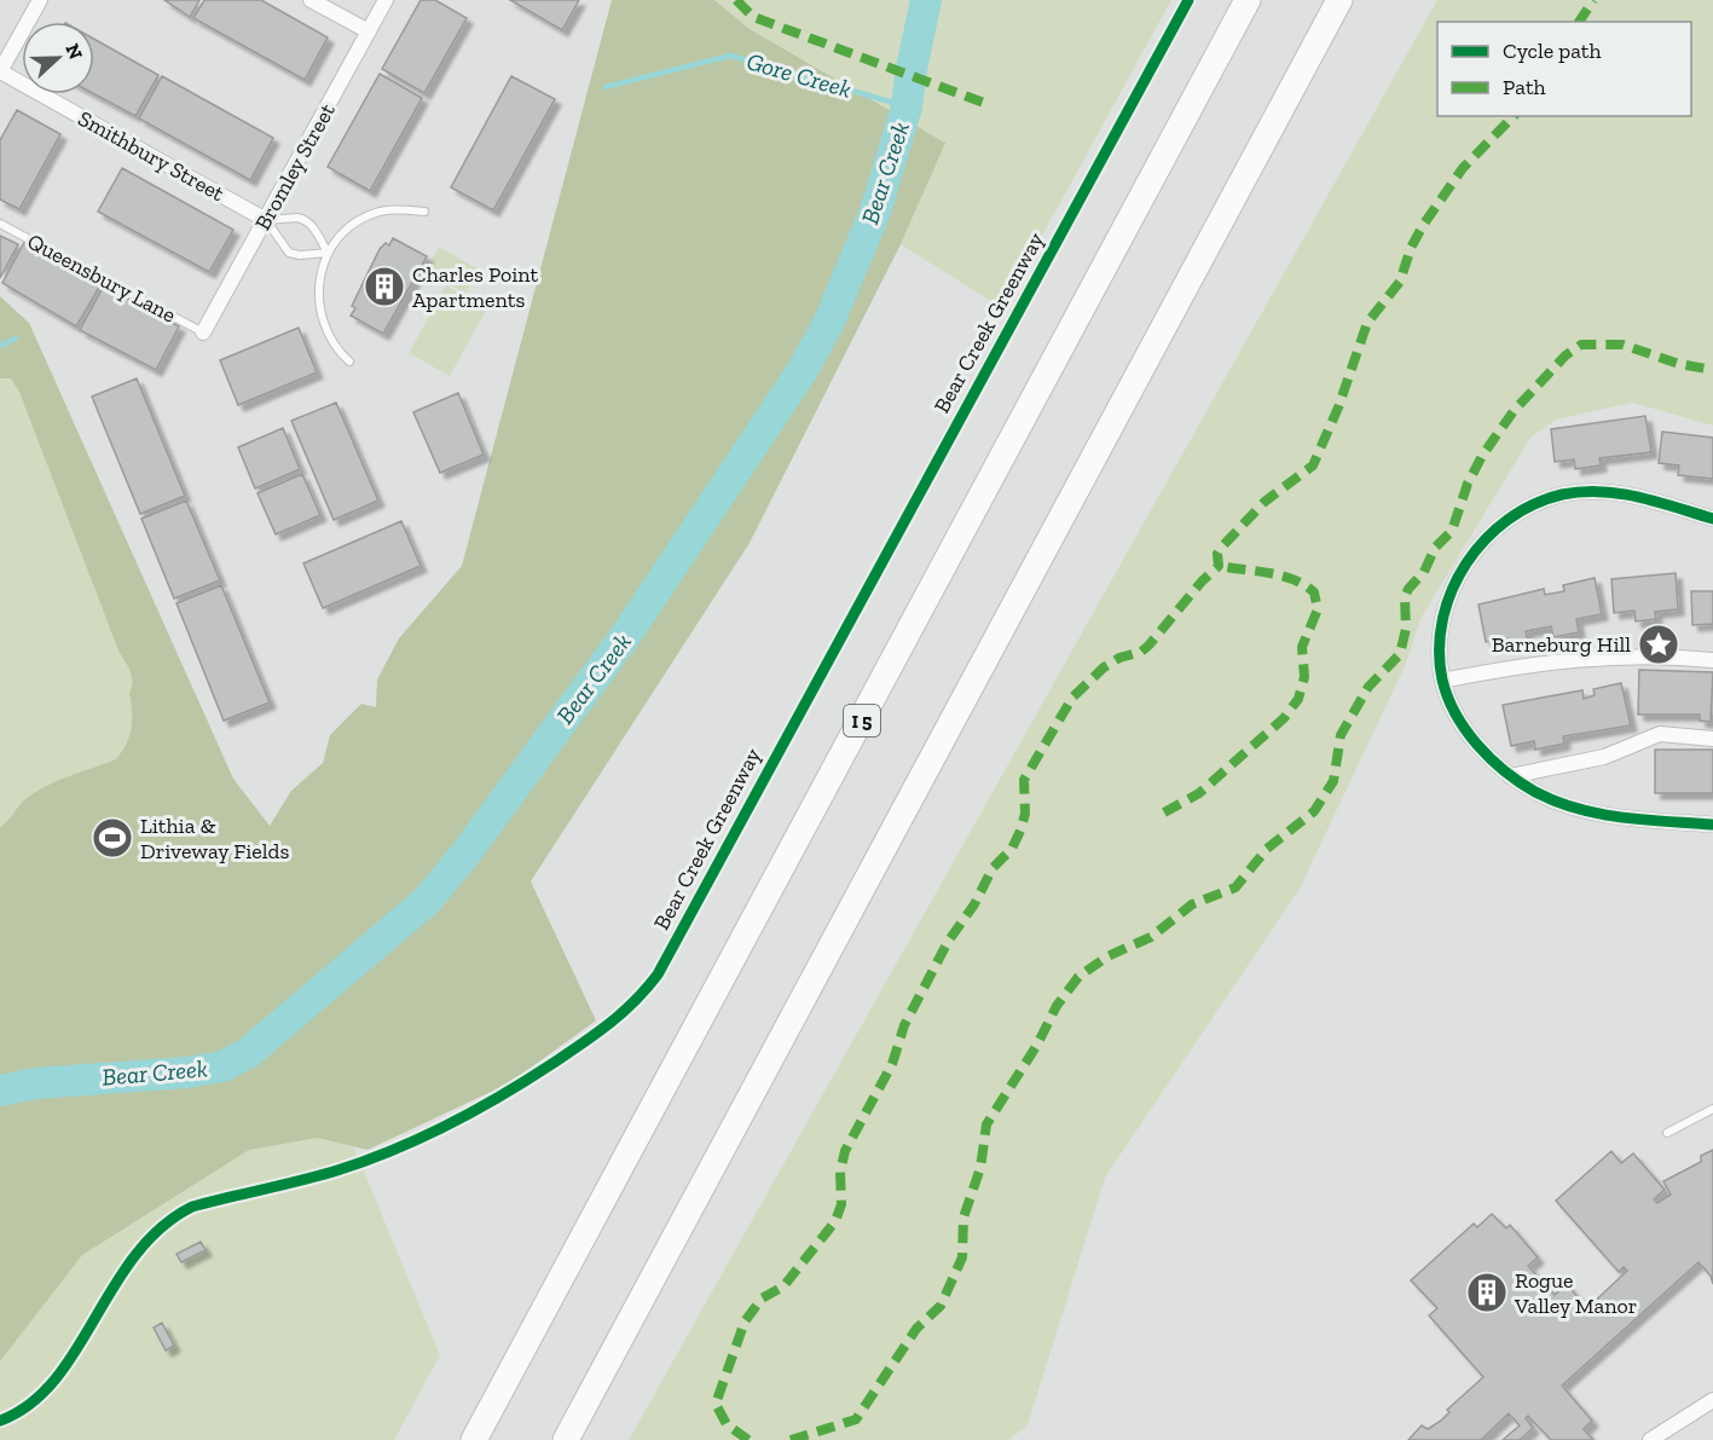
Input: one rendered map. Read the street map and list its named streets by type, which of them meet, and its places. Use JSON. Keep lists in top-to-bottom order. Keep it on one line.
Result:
{"streets":{"highway":["I 5"],"street":["Smithbury Street","Bromley Street"],"lane":["Queensbury Lane"],"cycle path":["Bear Creek Greenway"]},"crossings":[["Smithbury Street","Bromley Street"],["Bromley Street","Queensbury Lane"]],"water":["Gore Creek","Bear Creek"],"places":{"building":["Charles Point Apartments","Rogue Valley Manor"],"place":["Barneburg Hill"],"sports":["Lithia & Driveway Fields"]},"legend":["Cycle path","Path"],"north":"right"}
